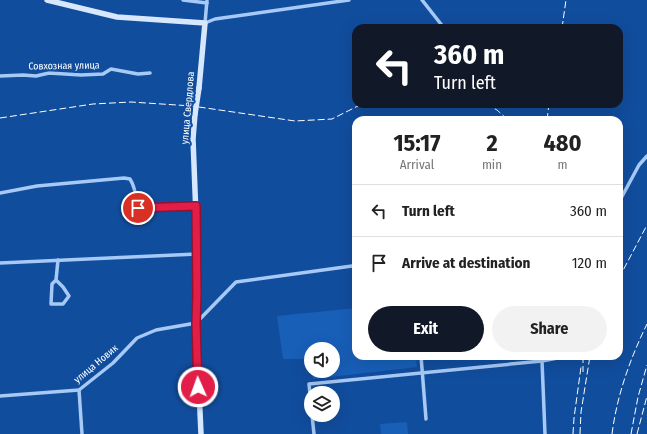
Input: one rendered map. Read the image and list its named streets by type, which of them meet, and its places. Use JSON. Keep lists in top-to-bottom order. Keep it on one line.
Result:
{"streets":{"main road":["улица Свердлова"],"street":["Совхозная улица","улица Новик"]},"crossings":[["улица Свердлова","улица Новик"]],"page":{"turn":["360 m","Turn left"],"eta":["15:17","Arrival","2","min","480","m"],"list":[{"name":"Turn left","value":"360 m"},{"name":"Arrive at destination","value":"120 m"}],"buttons":["Exit","Share"]}}
